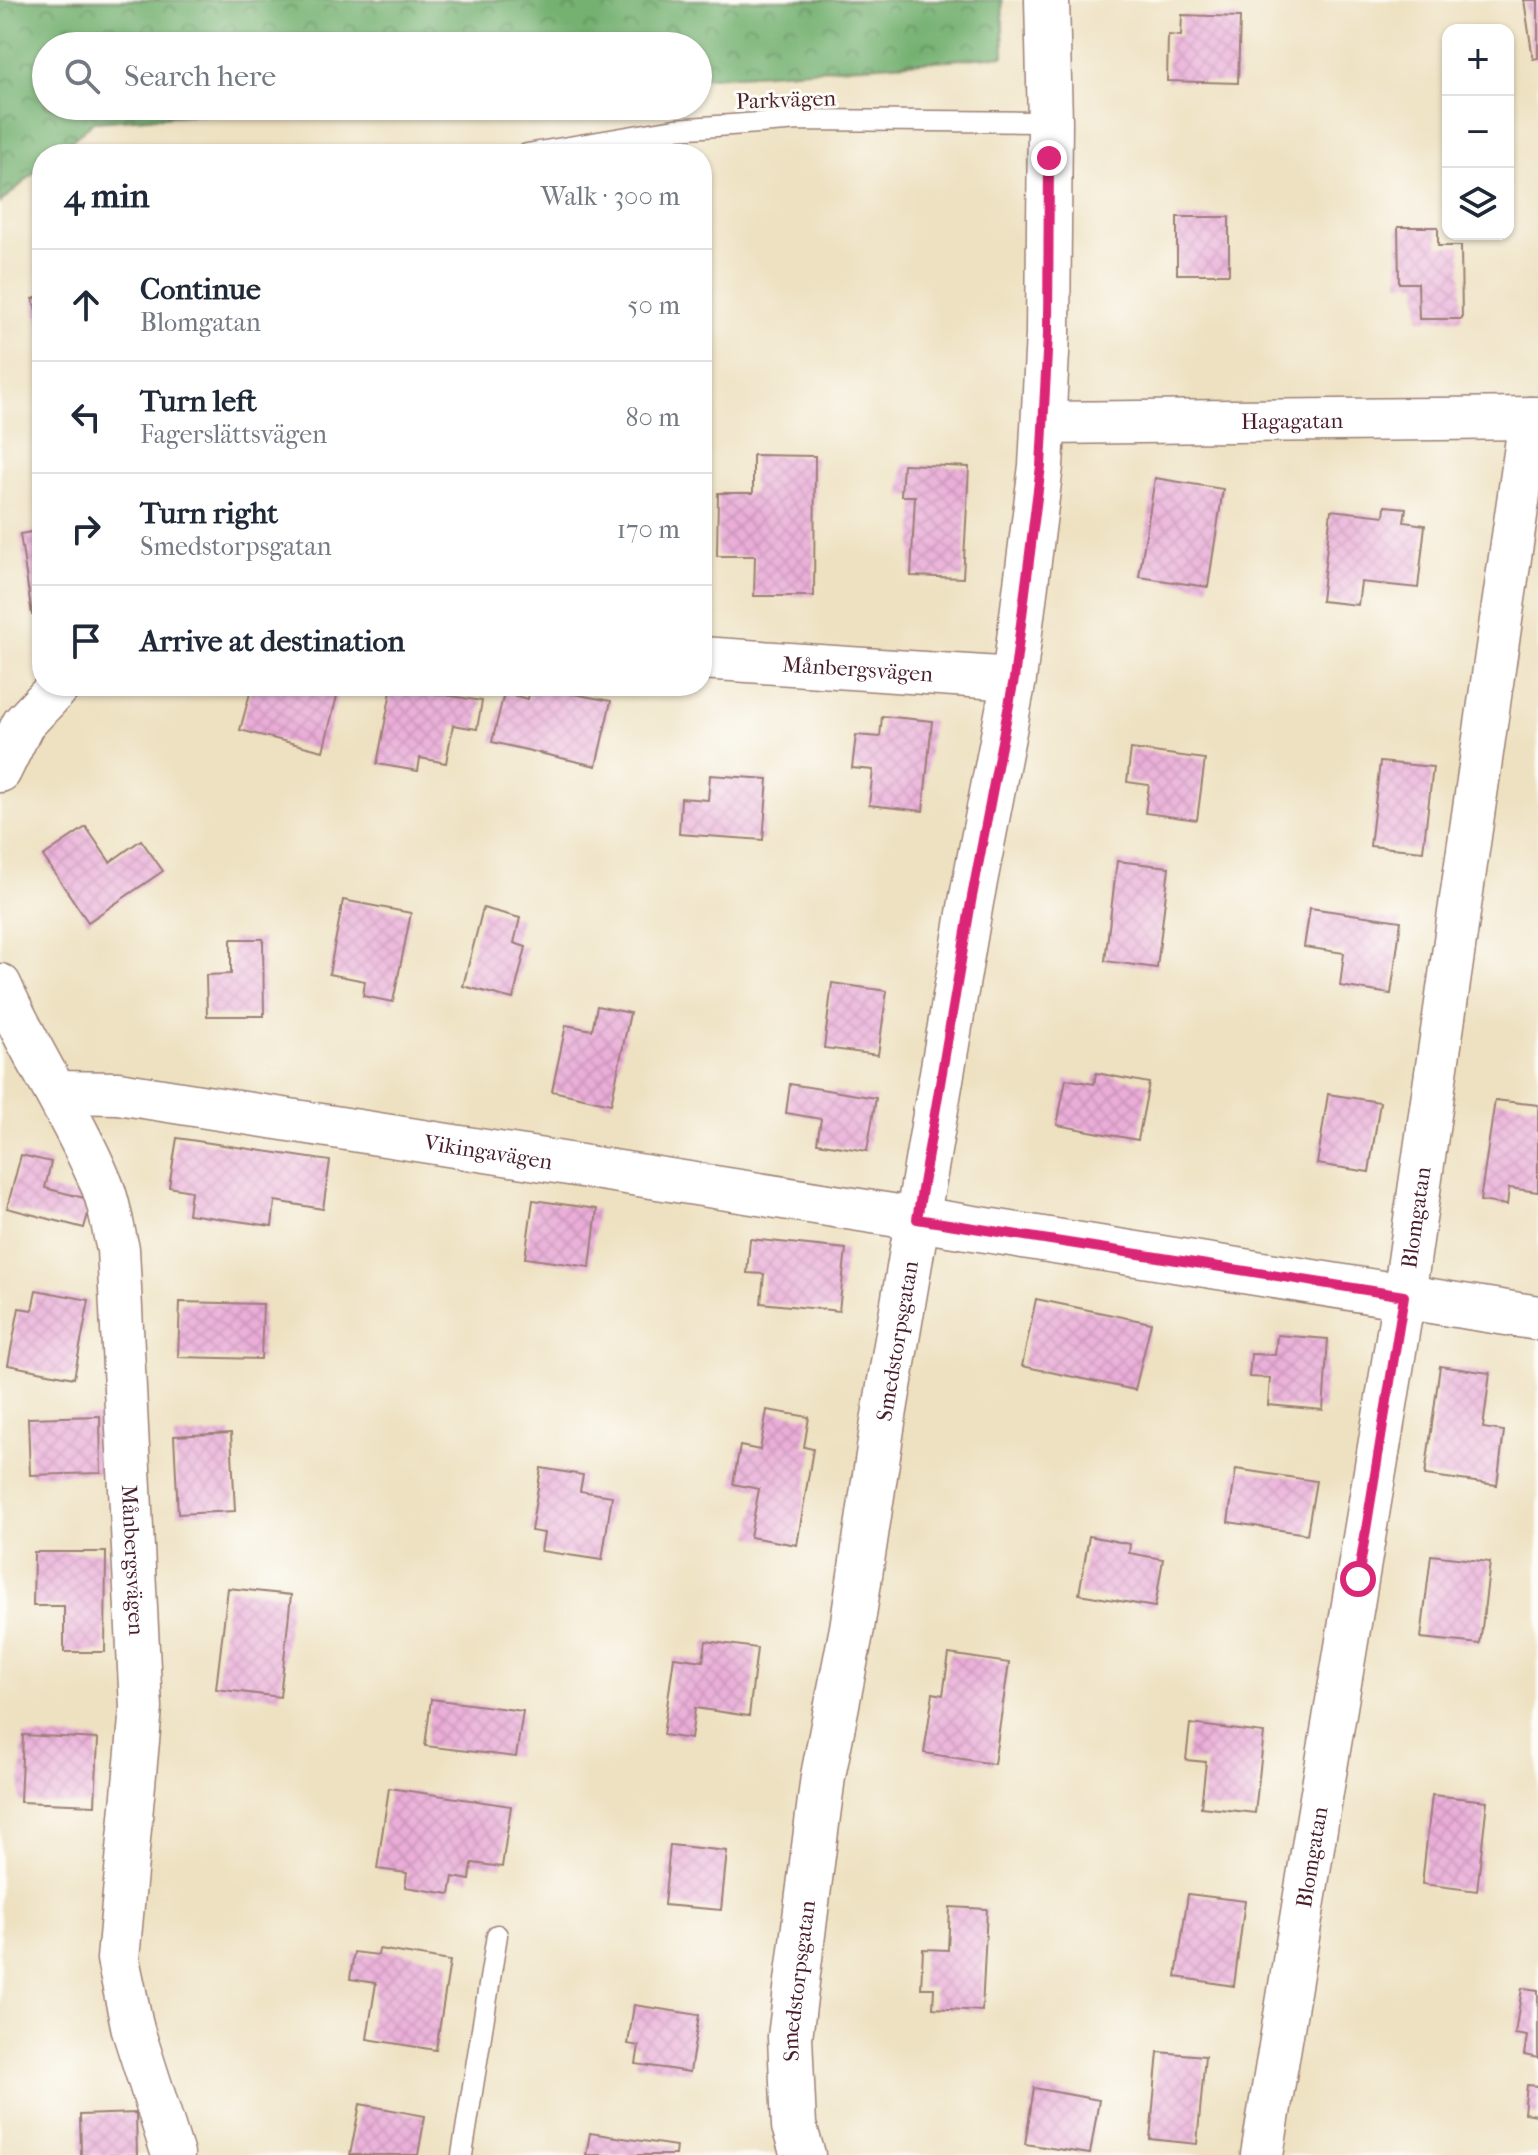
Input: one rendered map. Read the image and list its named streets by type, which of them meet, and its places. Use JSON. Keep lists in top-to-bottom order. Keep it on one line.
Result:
{"streets":{"street":["Hagagatan","Månbergsvägen","Vikingavägen","Blomgatan","Smedstorpsgatan"],"lane":["Parkvägen"]},"crossings":[["Parkvägen","Smedstorpsgatan"],["Hagagatan","Blomgatan"],["Hagagatan","Smedstorpsgatan"],["Månbergsvägen","Vikingavägen"],["Månbergsvägen","Smedstorpsgatan"],["Vikingavägen","Smedstorpsgatan"]],"page":{"map_buttons":["+","−"],"search":"Search here","heading":["4 min","Walk · 300 m"],"list":[["Continue","Blomgatan","50 m"],["Turn left","Fagerslättsvägen","80 m"],["Turn right","Smedstorpsgatan","170 m"],"Arrive at destination"]}}
